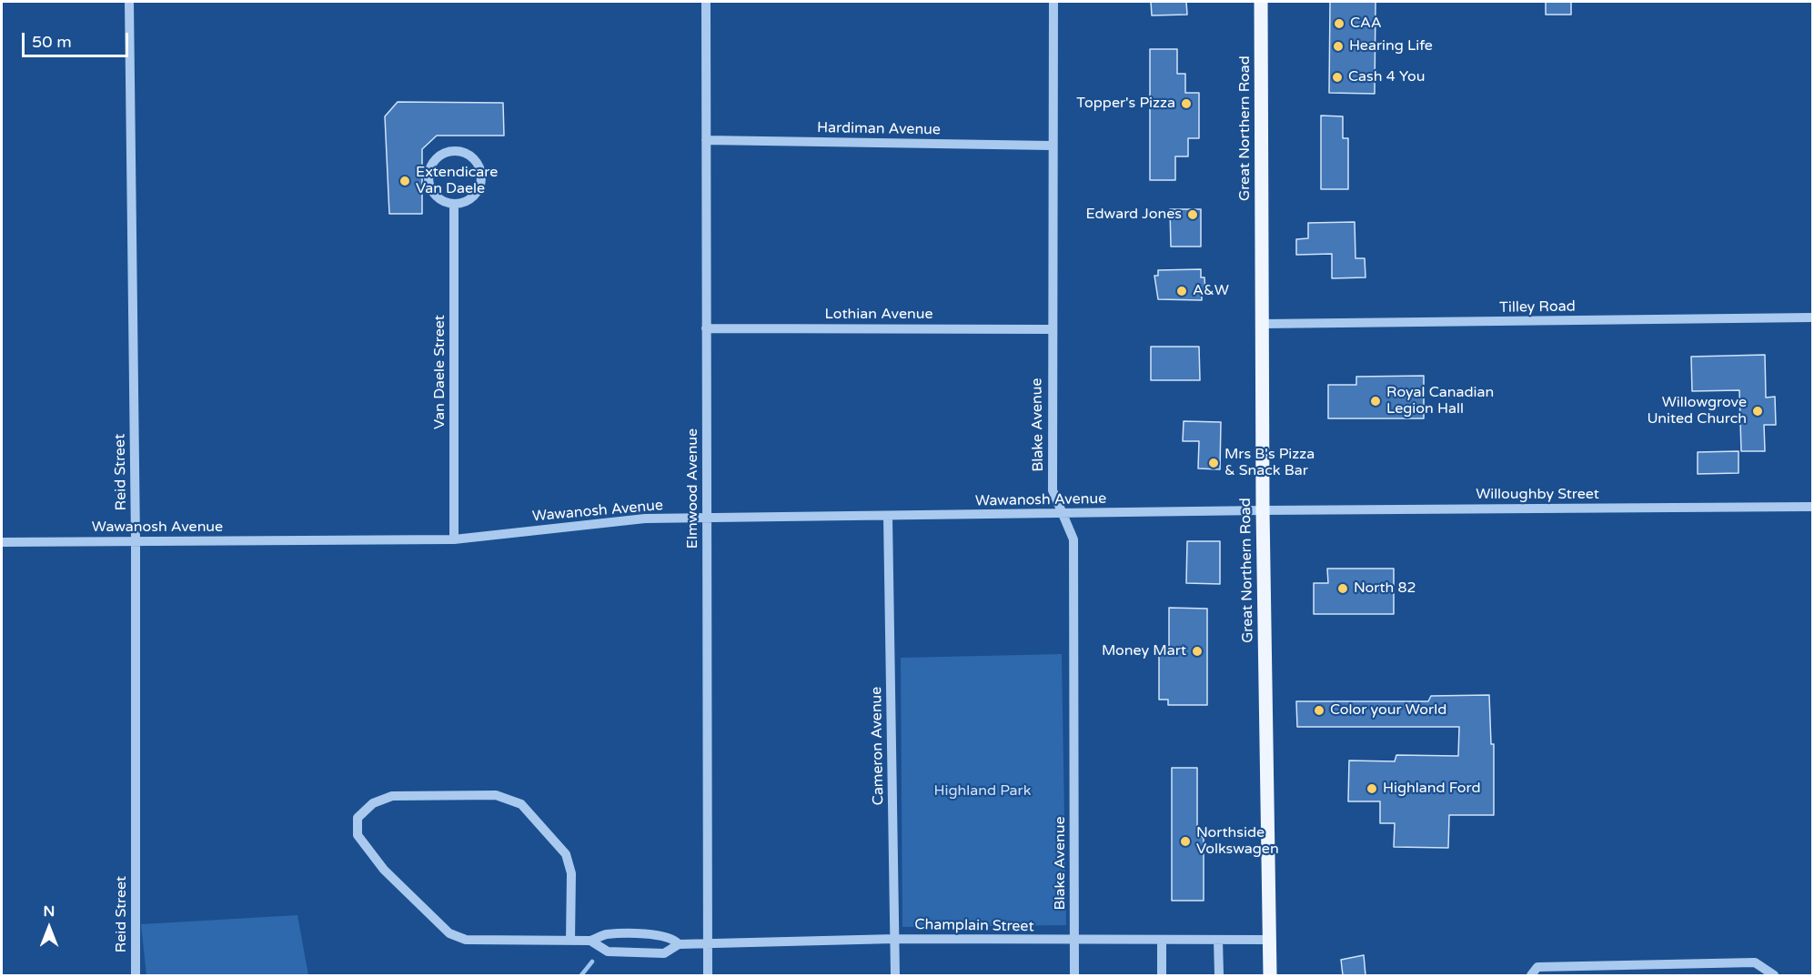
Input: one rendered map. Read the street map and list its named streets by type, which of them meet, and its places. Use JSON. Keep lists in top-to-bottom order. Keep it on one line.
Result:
{"streets":{"main road":["Great Northern Road"],"street":["Hardiman Avenue","Tilley Road","Lothian Avenue","Van Daele Street","Blake Avenue","Reid Street","Elmwood Avenue","Willoughby Street","Wawanosh Avenue","Cameron Avenue","Champlain Street"]},"crossings":[["Great Northern Road","Tilley Road"],["Great Northern Road","Willoughby Street"],["Great Northern Road","Wawanosh Avenue"],["Great Northern Road","Champlain Street"],["Hardiman Avenue","Blake Avenue"],["Hardiman Avenue","Elmwood Avenue"],["Lothian Avenue","Blake Avenue"],["Lothian Avenue","Elmwood Avenue"],["Van Daele Street","Wawanosh Avenue"],["Blake Avenue","Wawanosh Avenue"],["Blake Avenue","Champlain Street"],["Reid Street","Wawanosh Avenue"],["Elmwood Avenue","Wawanosh Avenue"],["Elmwood Avenue","Champlain Street"],["Willoughby Street","Wawanosh Avenue"],["Wawanosh Avenue","Cameron Avenue"],["Cameron Avenue","Champlain Street"]],"parks":["Highland Park"],"places":["CAA","Hearing Life","Cash 4 You","Topper's Pizza","Extendicare Van Daele","Edward Jones","A&W","Royal Canadian Legion Hall","Willowgrove United Church","Mrs B's Pizza & Snack Bar","North 82","Money Mart","Color your World","Highland Ford","Northside Volkswagen"],"scale_bar":"50 m","north":"top"}
